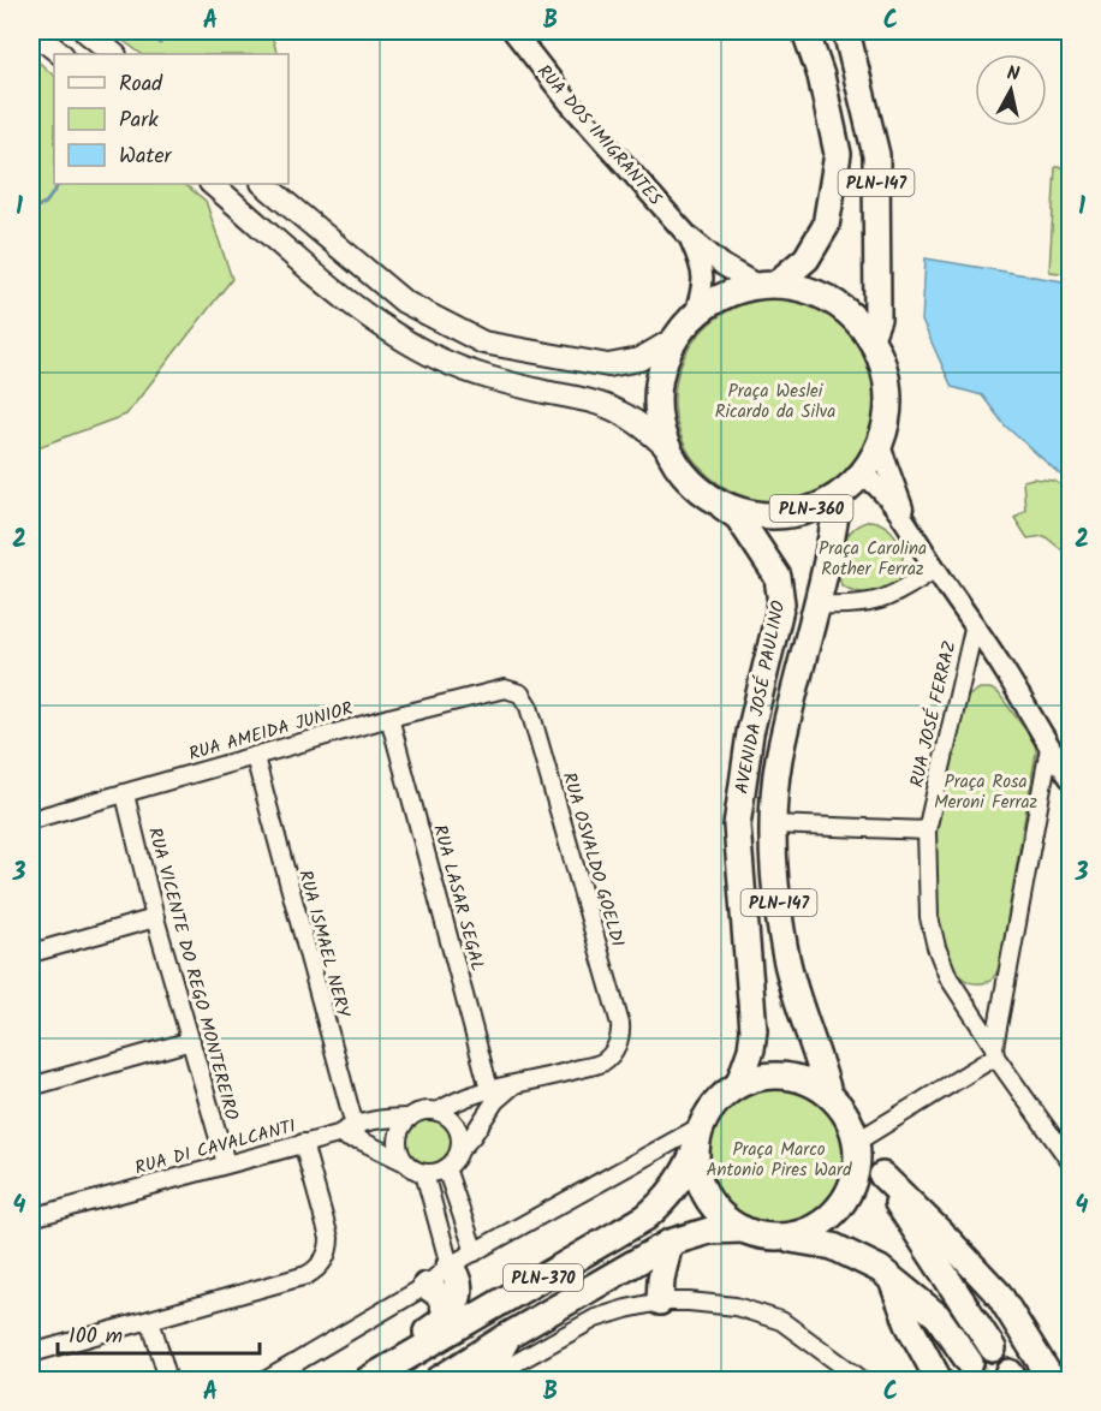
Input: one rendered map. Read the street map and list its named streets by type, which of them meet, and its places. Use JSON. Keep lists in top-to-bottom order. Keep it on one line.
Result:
{"streets":{"main road":["PLN-147","PLN-360","AVENIDA JOSÉ PAULINO","PLN-370"],"street":["RUA DOS IMIGRANTES","RUA JOSÉ FERRAZ","RUA AMEIDA JUNIOR","RUA OSVALDO GOELDI","RUA LASAR SEGAL","RUA ISMAEL NERY","RUA VICENTE DO REGO MONTEREIRO","RUA DI CAVALCANTI"]},"crossings":[["RUA DOS IMIGRANTES","PLN-147"],["RUA DOS IMIGRANTES","PLN-360"],["RUA DOS IMIGRANTES","AVENIDA JOSÉ PAULINO"],["PLN-147","PLN-360"],["PLN-147","AVENIDA JOSÉ PAULINO"],["PLN-360","AVENIDA JOSÉ PAULINO"],["AVENIDA JOSÉ PAULINO","PLN-370"],["RUA AMEIDA JUNIOR","RUA OSVALDO GOELDI"],["RUA AMEIDA JUNIOR","RUA LASAR SEGAL"],["RUA AMEIDA JUNIOR","RUA ISMAEL NERY"],["RUA AMEIDA JUNIOR","RUA VICENTE DO REGO MONTEREIRO"],["RUA ISMAEL NERY","RUA DI CAVALCANTI"],["RUA VICENTE DO REGO MONTEREIRO","RUA DI CAVALCANTI"]],"parks":["Praça Weslei Ricardo da Silva","Praça Carolina Rother Ferraz","Praça Rosa Meroni Ferraz","Praça Marco Antonio Pires Ward"],"legend":["Road","Park","Water"],"scale_bar":"100 m","north":"top","grid":{"columns":["A","B","C"],"rows":["1","2","3","4"]}}
